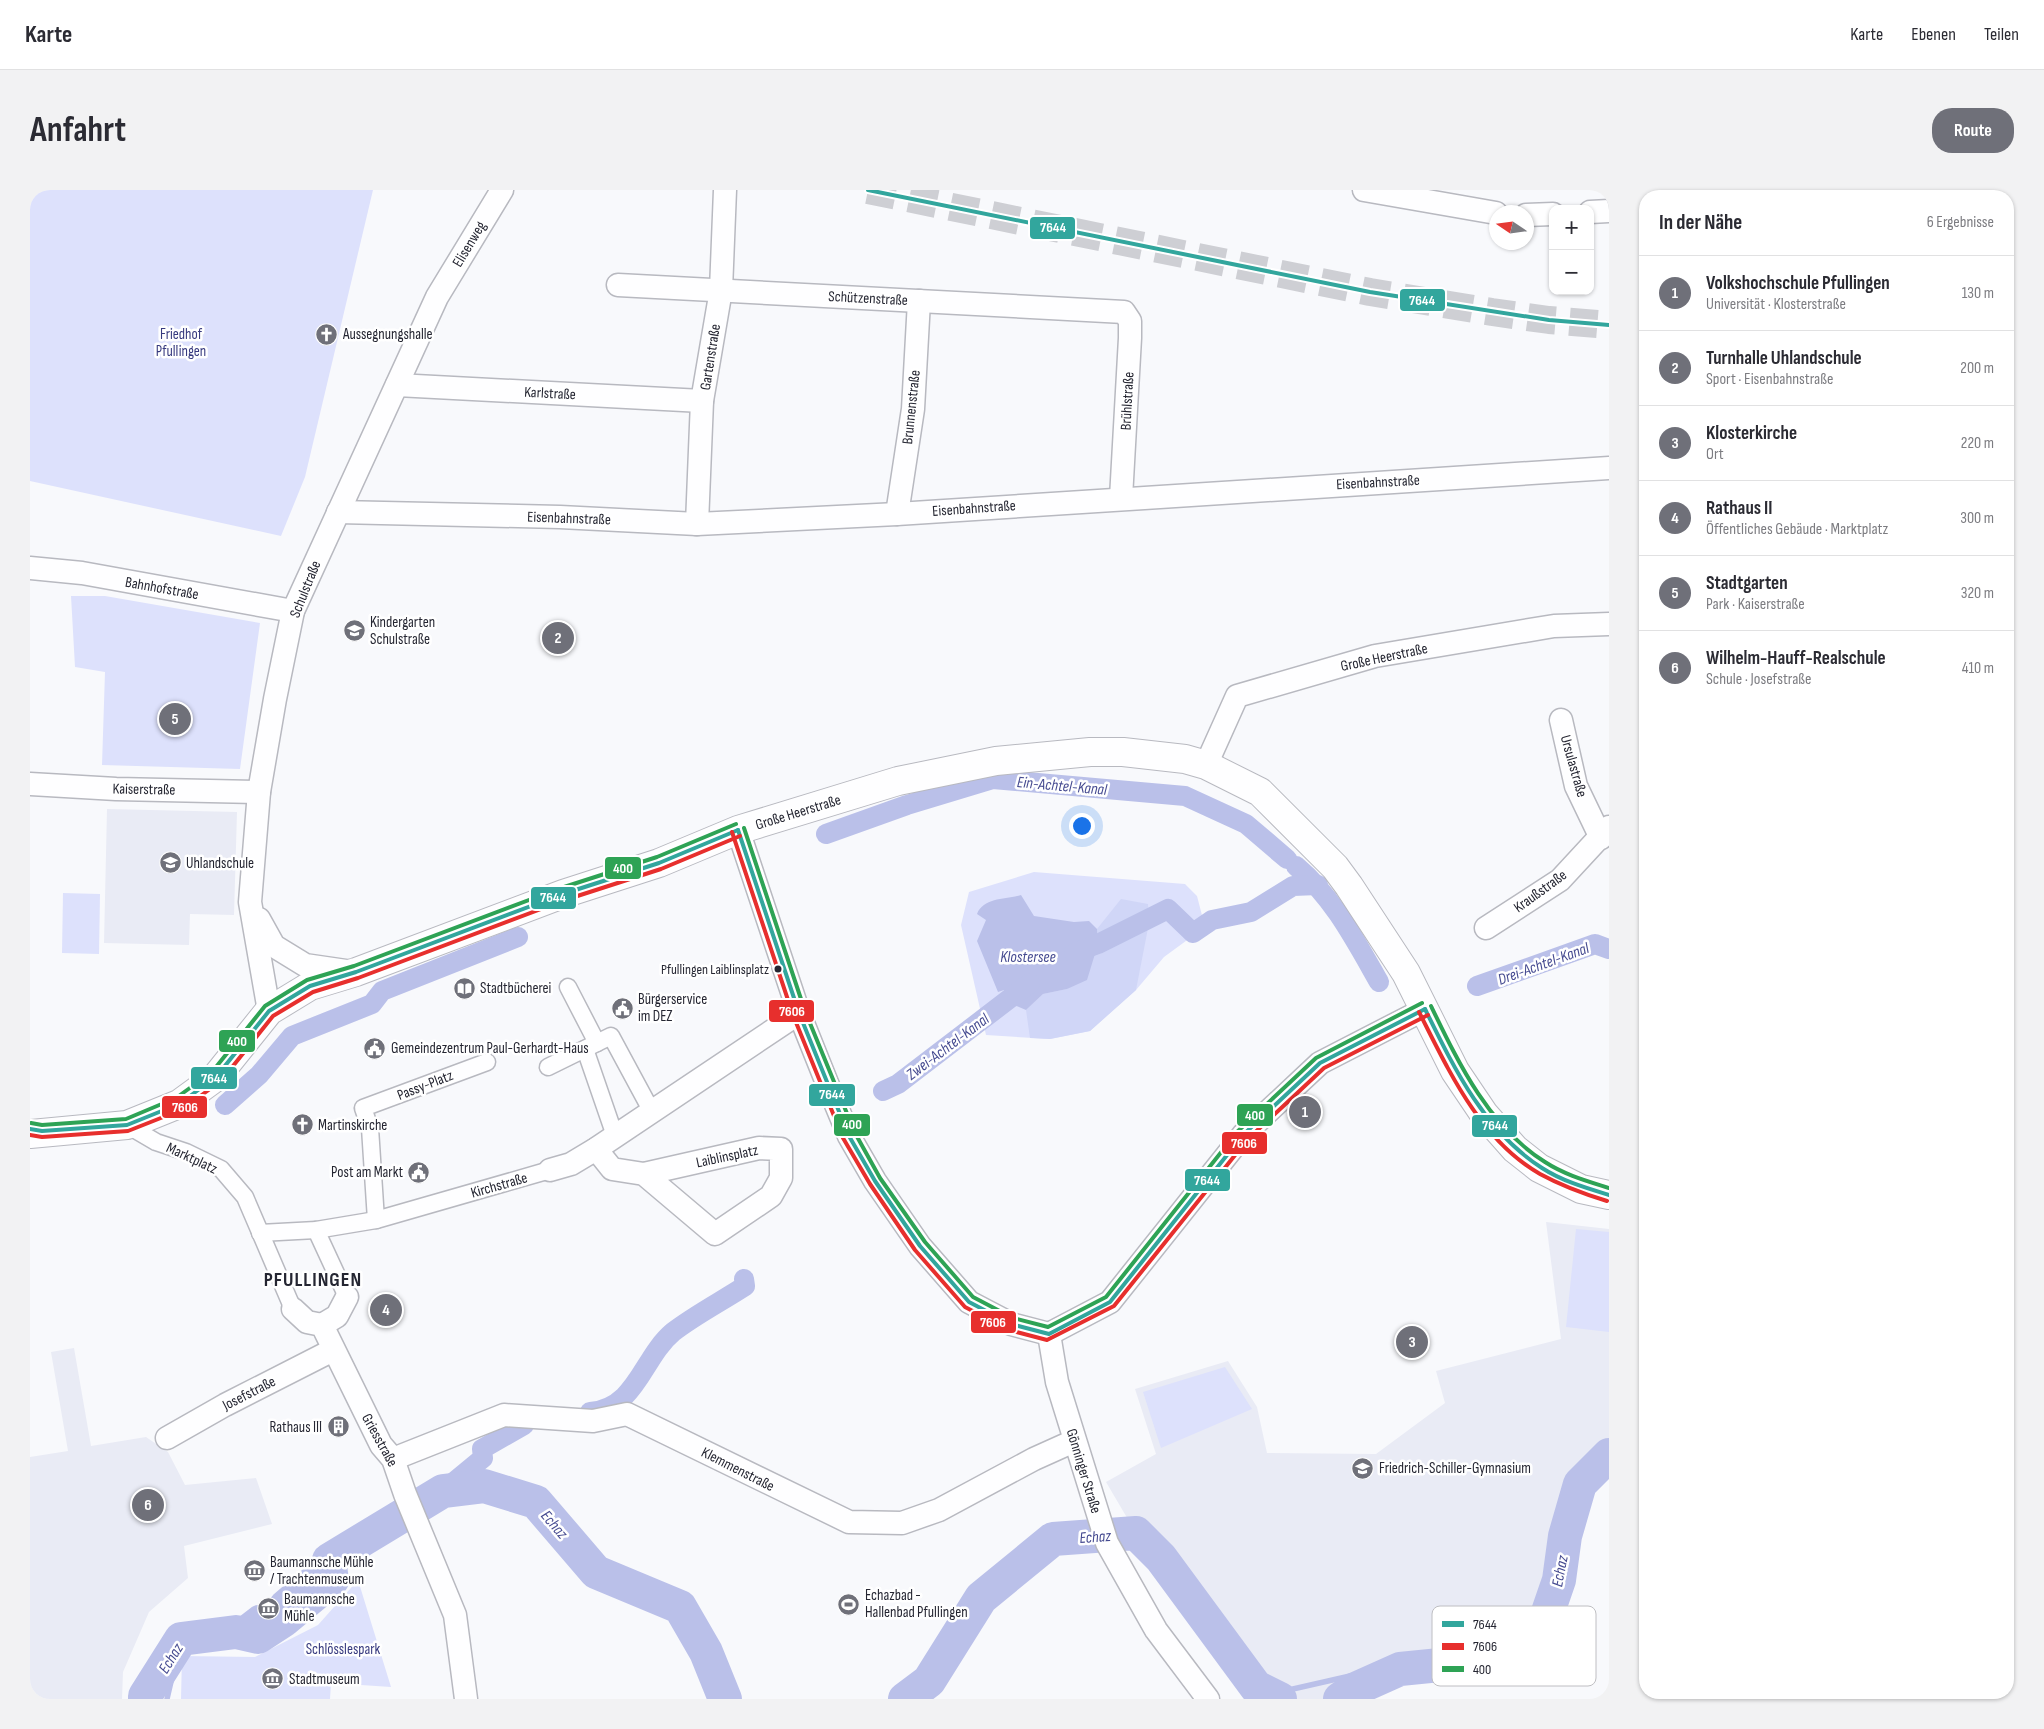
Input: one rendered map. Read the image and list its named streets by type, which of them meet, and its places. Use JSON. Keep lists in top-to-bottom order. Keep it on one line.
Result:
{"streets":{"main road":["Große Heerstraße"],"street":["Elisenweg","Schützenstraße","Gartenstraße","Karlstraße","Brühlstraße","Brunnenstraße","Eisenbahnstraße","Bahnhofstraße","Schulstraße","Ursulastraße","Kaiserstraße","Kraußstraße","Passy-Platz","Laiblinsplatz","Marktplatz","Kirchstraße","Josefstraße","Griesstraße","Klemmenstraße","Gönninger Straße"]},"crossings":[["Elisenweg","Schulstraße"],["Schützenstraße","Gartenstraße"],["Schützenstraße","Brühlstraße"],["Schützenstraße","Brunnenstraße"],["Gartenstraße","Karlstraße"],["Gartenstraße","Eisenbahnstraße"],["Karlstraße","Schulstraße"],["Brühlstraße","Eisenbahnstraße"],["Brunnenstraße","Eisenbahnstraße"],["Eisenbahnstraße","Schulstraße"],["Bahnhofstraße","Schulstraße"],["Schulstraße","Große Heerstraße"],["Schulstraße","Kaiserstraße"],["Große Heerstraße","Marktplatz"],["Ursulastraße","Kraußstraße"],["Passy-Platz","Kirchstraße"],["Laiblinsplatz","Kirchstraße"],["Josefstraße","Griesstraße"],["Griesstraße","Klemmenstraße"],["Klemmenstraße","Gönninger Straße"]],"districts":["PFULLINGEN"],"water":["Ein-Achtel-Kanal","Klostersee","Drei-Achtel-Kanal","Zwei-Achtel-Kanal","Echaz"],"parks":["Friedhof Pfullingen","Schlösslespark"],"places":{"church":["Aussegnungshalle","Martinskirche"],"school or university":["Kindergarten Schulstraße","Uhlandschule","Friedrich-Schiller-Gymnasium"],"other":["Pfullingen Laiblinsplatz"],"library":["Stadtbücherei"],"public building":["Bürgerservice im DEZ","Gemeindezentrum Paul-Gerhardt-Haus","Post am Markt"],"building":["Rathaus III"],"museum":["Baumannsche Mühle / Trachtenmuseum","Baumannsche Mühle","Stadtmuseum"],"sports":["Echazbad - Hallenbad Pfullingen"]},"lines":["transit line 7644","transit line 400","transit line 7606"],"legend":["7644","7606","400"],"north":"left","page":{"header":"Karte","nav":["Karte","Ebenen","Teilen"],"buttons":"Route","title":"Anfahrt","heading":["In der Nähe","6 Ergebnisse"],"map_buttons":["+","−"],"list":[{"mark":"1","name":"Volkshochschule Pfullingen","note":"Universität · Klosterstraße","value":"130 m"},{"mark":"2","name":"Turnhalle Uhlandschule","note":"Sport · Eisenbahnstraße","value":"200 m"},{"mark":"3","name":"Klosterkirche","note":"Ort","value":"220 m"},{"mark":"4","name":"Rathaus II","note":"Öffentliches Gebäude · Marktplatz","value":"300 m"},{"mark":"5","name":"Stadtgarten","note":"Park · Kaiserstraße","value":"320 m"},{"mark":"6","name":"Wilhelm-Hauff-Realschule","note":"Schule · Josefstraße","value":"410 m"}],"pins":["2","5","1","4","3","6"]}}
